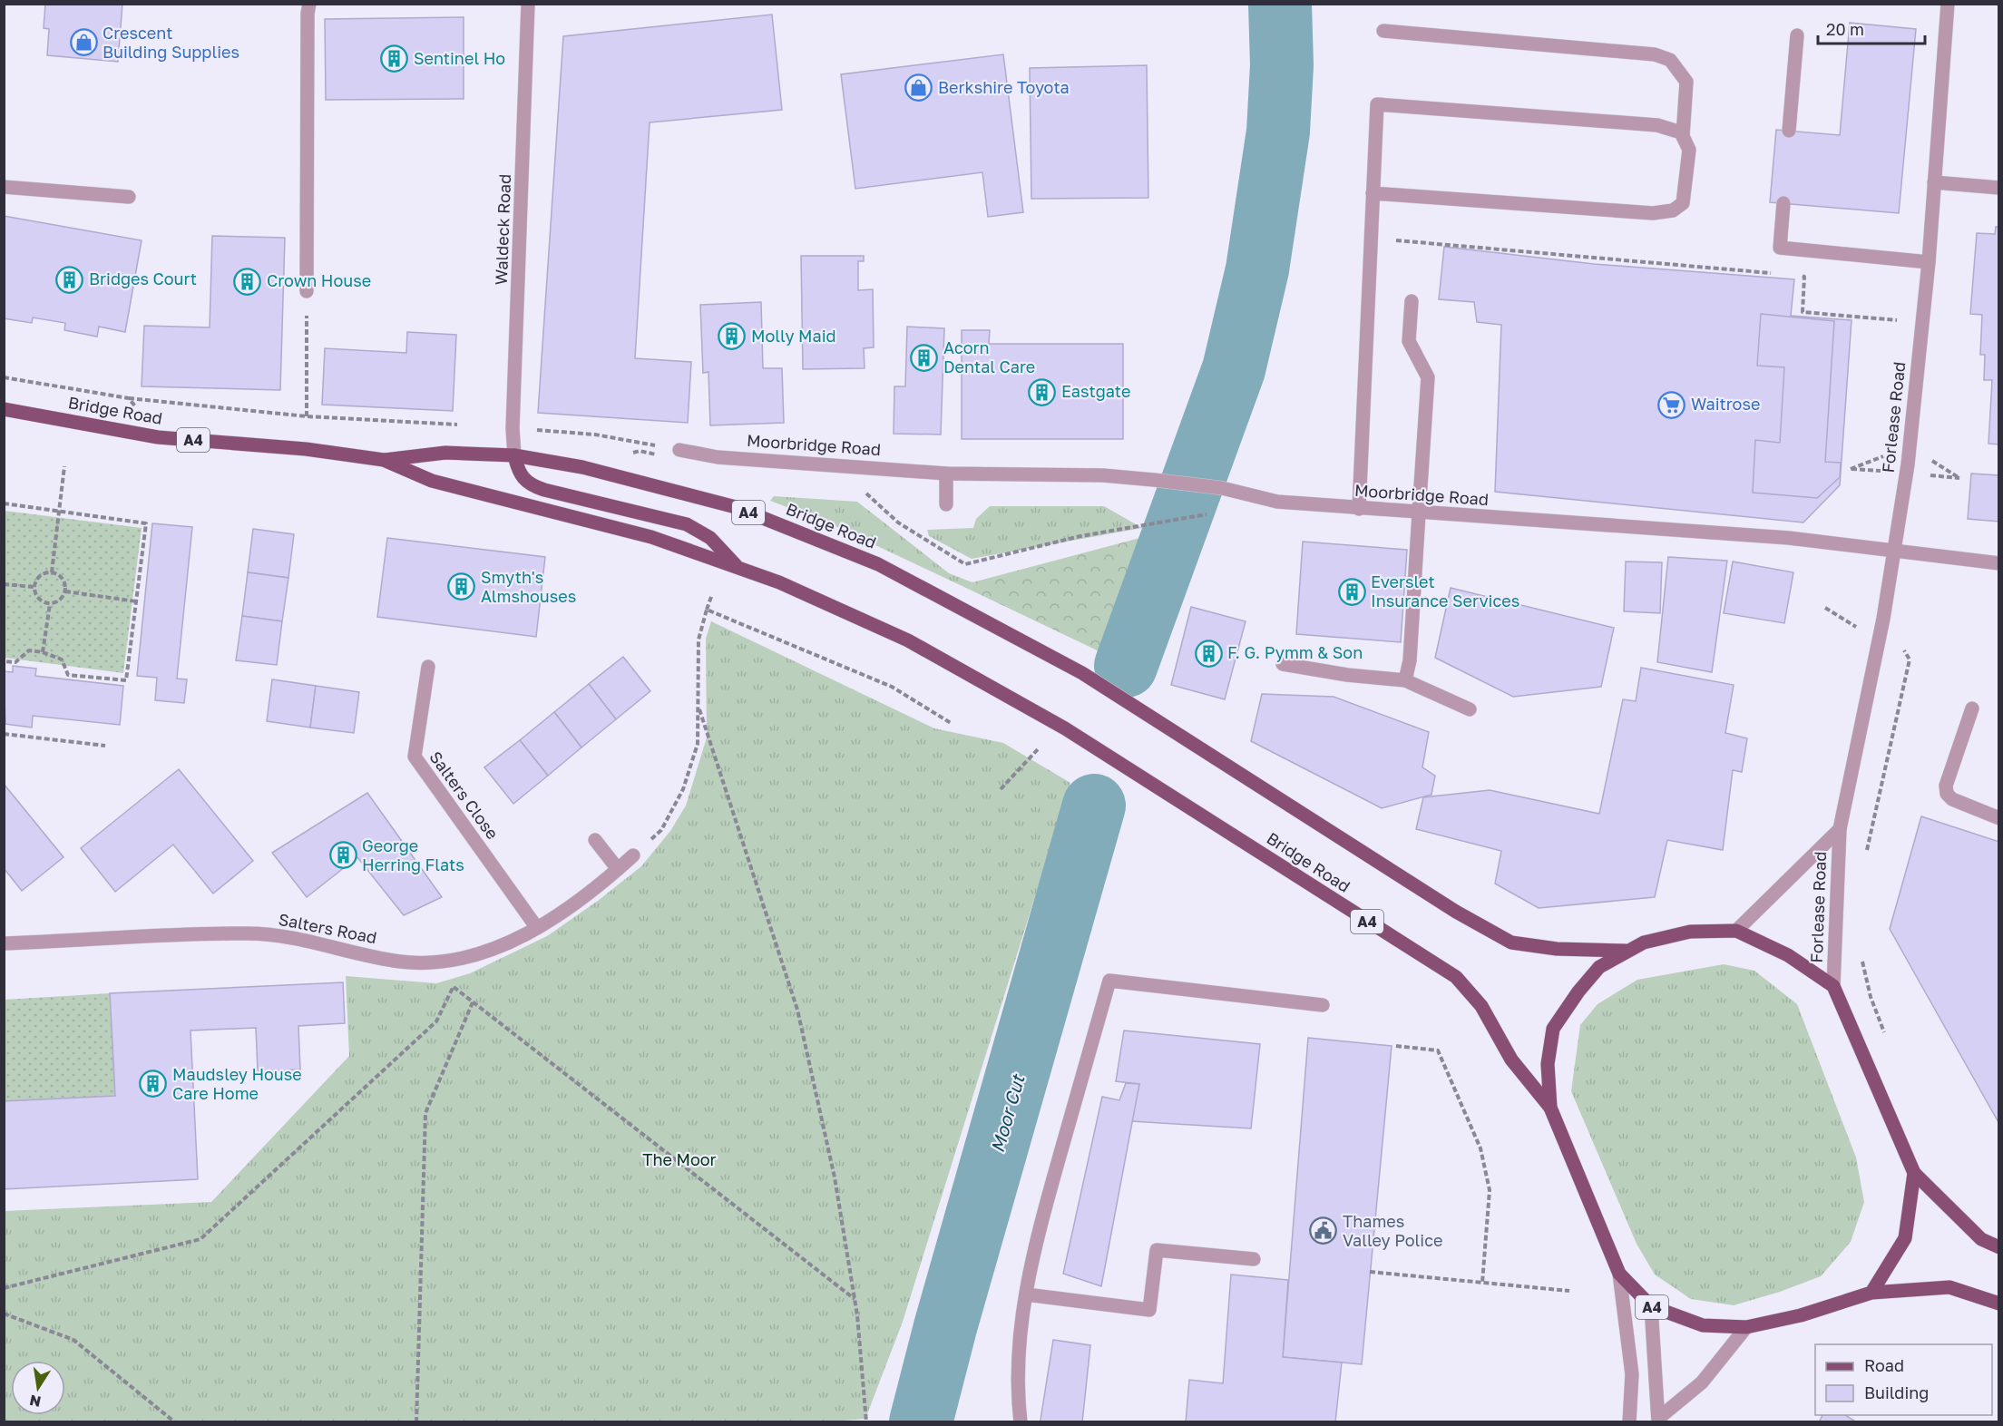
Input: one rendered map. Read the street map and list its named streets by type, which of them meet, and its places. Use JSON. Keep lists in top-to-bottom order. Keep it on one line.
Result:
{"streets":{"main road":["Bridge Road","A4"],"street":["Waldeck Road","Forlease Road","Moorbridge Road","Salters Close","Salters Road"]},"crossings":[["Waldeck Road","Bridge Road"],["Bridge Road","A4"],["Forlease Road","A4"],["Forlease Road","Moorbridge Road"],["Salters Close","Salters Road"]],"water":["Moor Cut"],"parks":["The Moor"],"places":{"shop":["Crescent Building Supplies","Berkshire Toyota"],"building":["Sentinel Ho","Bridges Court","Crown House","Molly Maid","Acorn Dental Care","Eastgate","Smyth's Almshouses","Everslet Insurance Services","F. G. Pymm & Son","George Herring Flats","Maudsley House Care Home"],"supermarket":["Waitrose"],"public building":["Thames Valley Police"]},"legend":["Road","Building"],"scale_bar":"20 m","north":"bottom"}
